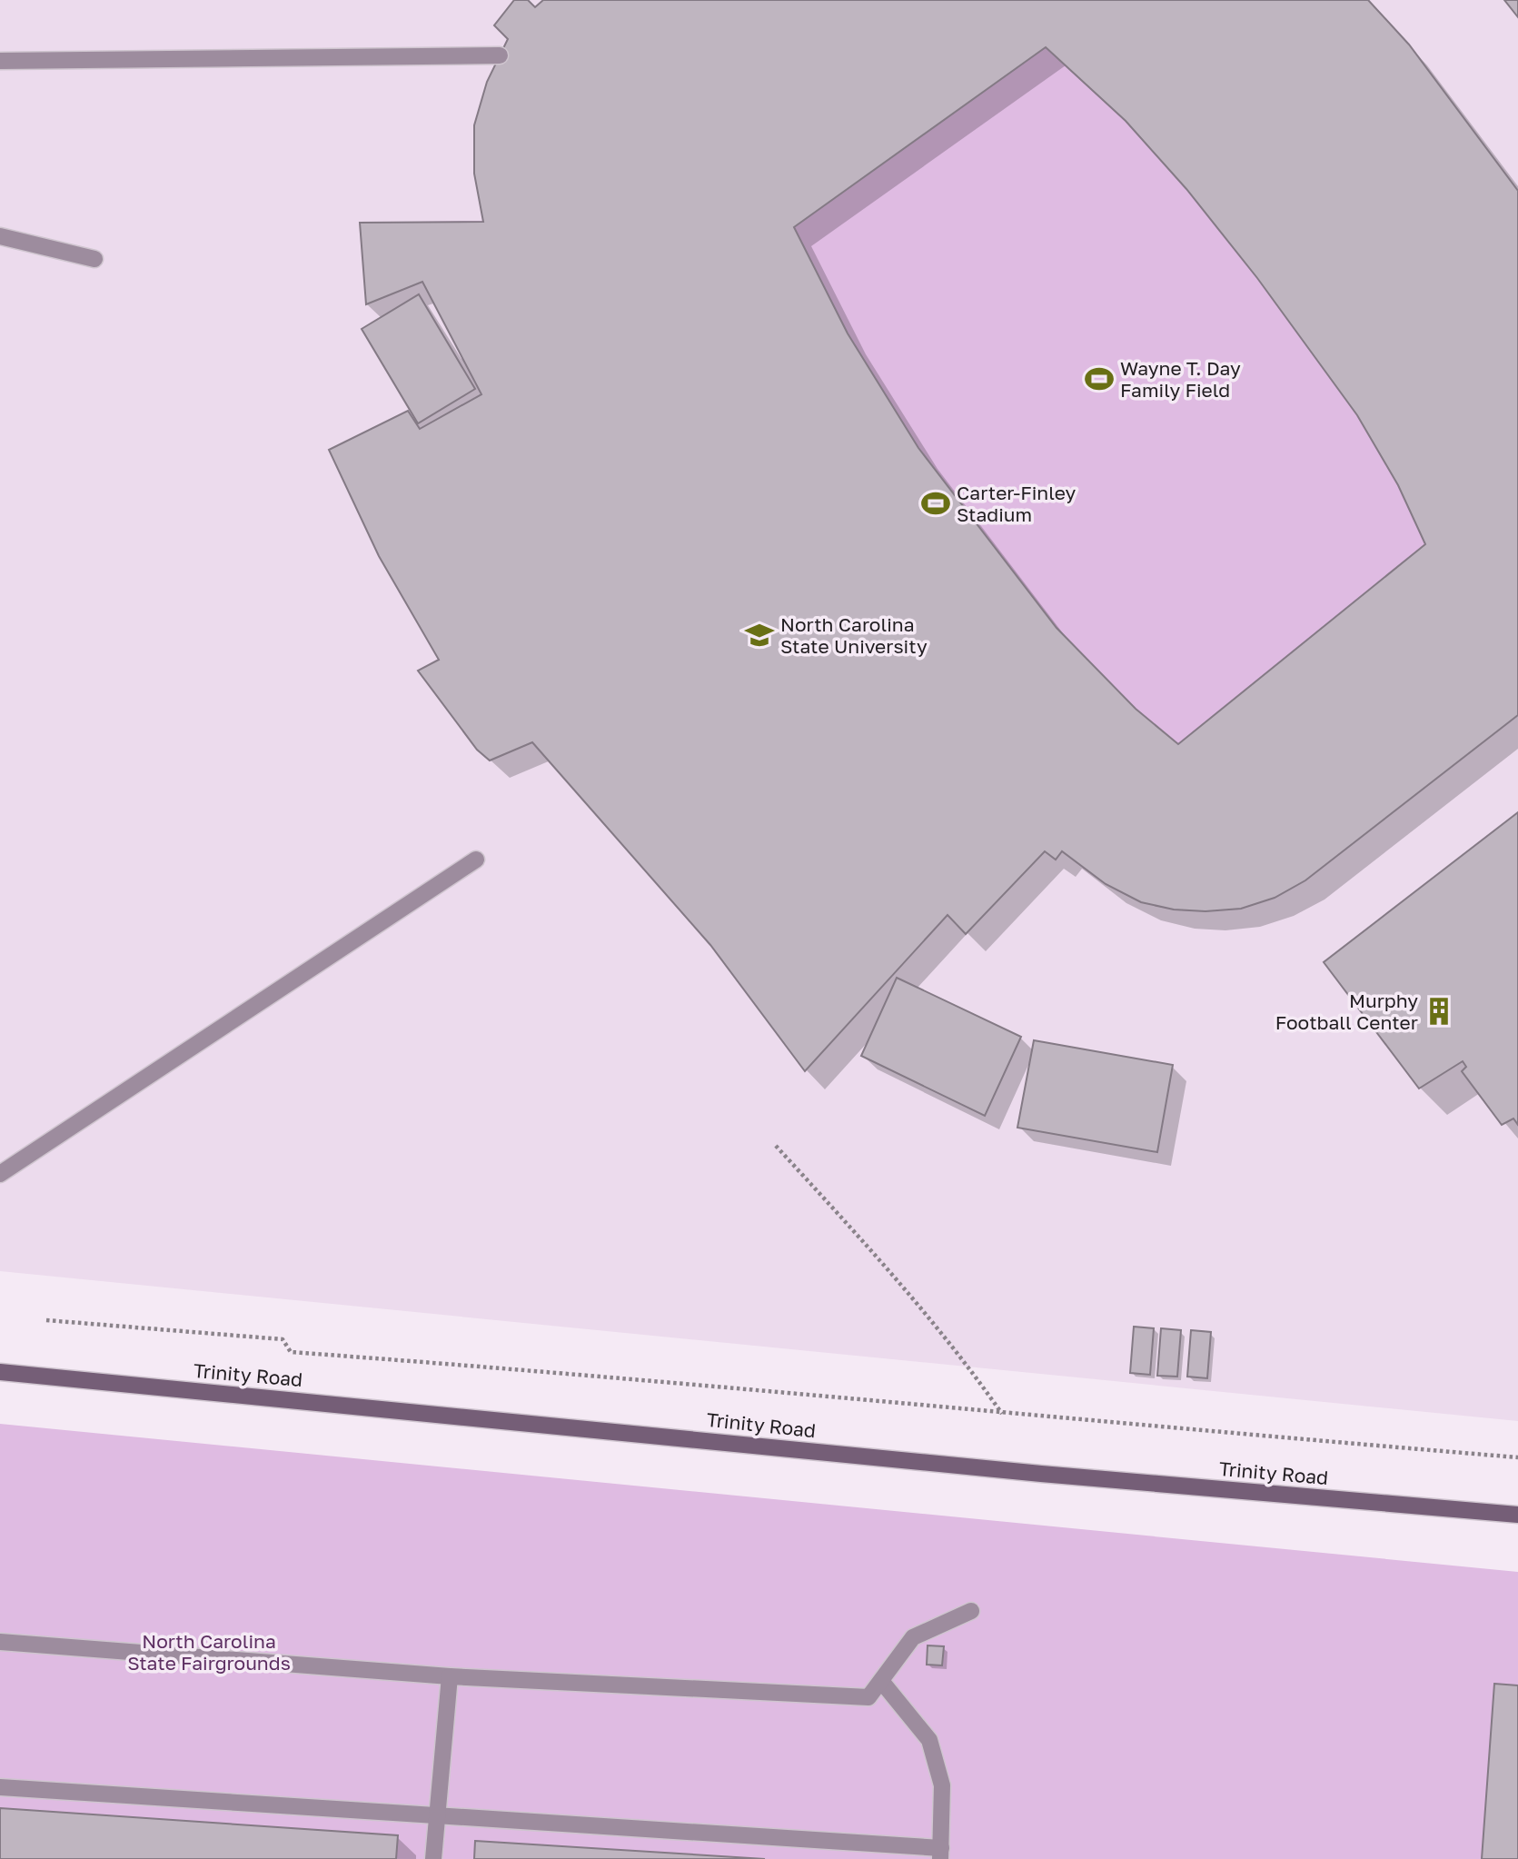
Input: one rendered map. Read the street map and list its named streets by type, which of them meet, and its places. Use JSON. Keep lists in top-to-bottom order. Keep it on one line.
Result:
{"streets":{"main road":["Trinity Road"]},"parks":["North Carolina State Fairgrounds"],"places":{"sports":["Wayne T. Day Family Field","Carter-Finley Stadium"],"school or university":["North Carolina State University"],"building":["Murphy Football Center"]}}
